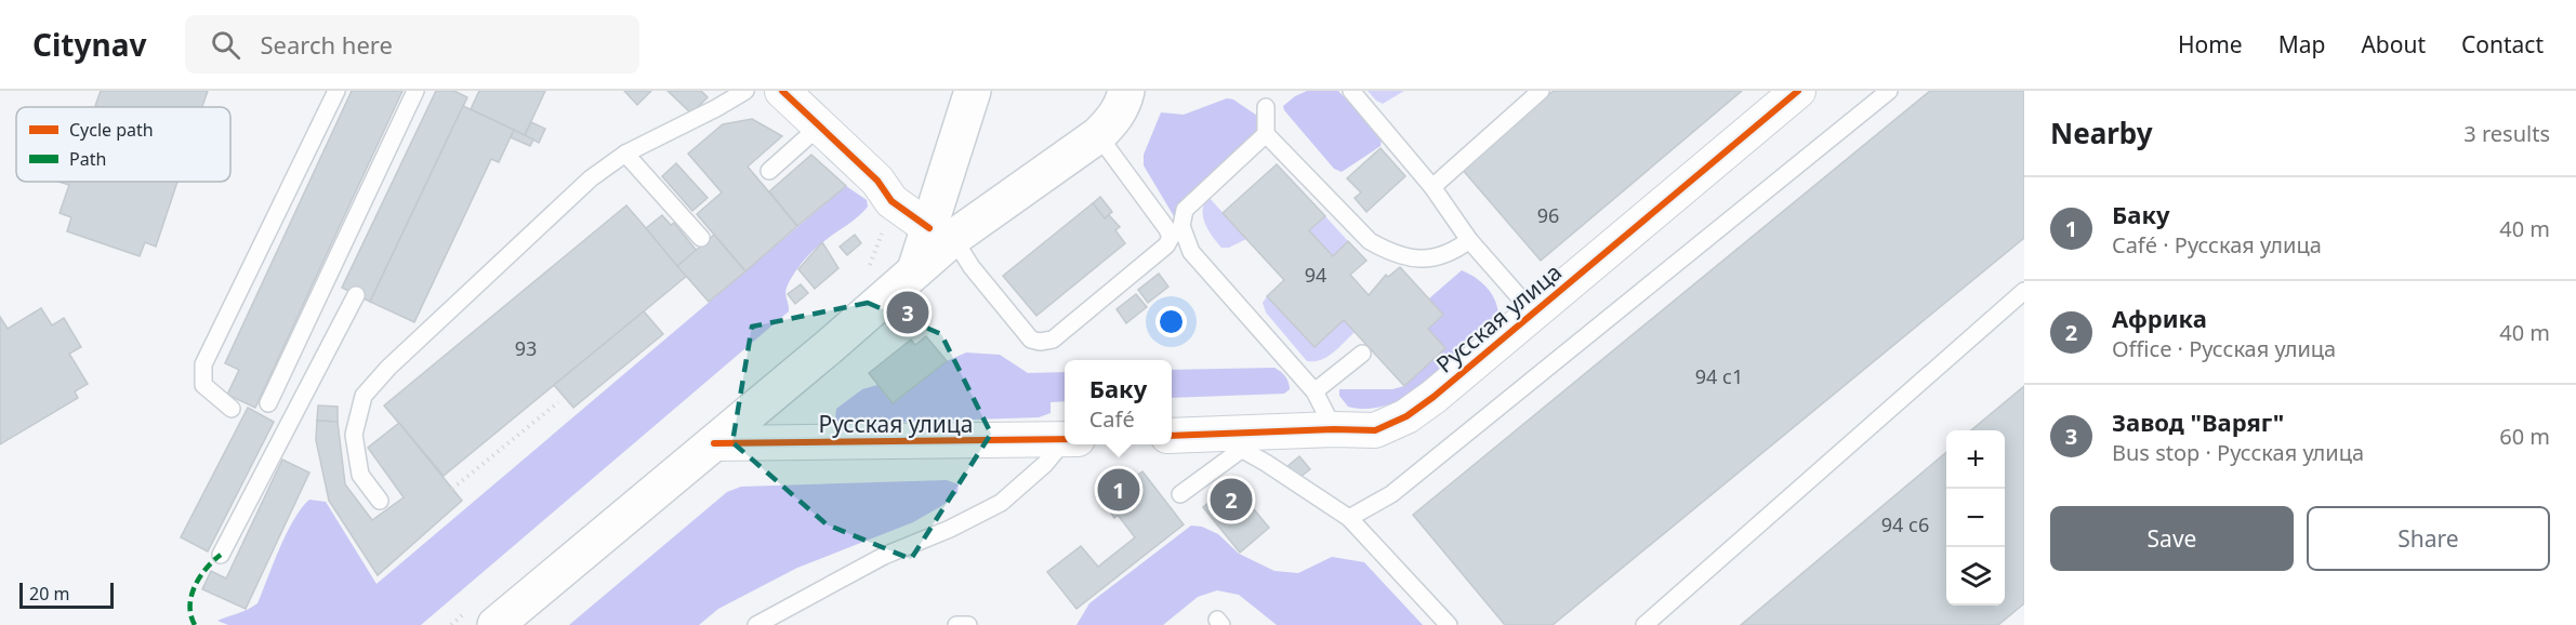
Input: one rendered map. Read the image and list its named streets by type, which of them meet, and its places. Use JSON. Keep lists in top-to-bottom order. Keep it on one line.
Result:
{"streets":{"street":["Русская улица"]},"house_numbers":["96","94","93","94 с1","94 с6"],"legend":["Cycle path","Path"],"scale_bar":"20 m","page":{"header":"Citynav","search":"Search here","nav":["Home","Map","About","Contact"],"heading":["Nearby","3 results"],"list":[{"mark":"1","name":"Баку","note":"Café · Русская улица","value":"40 m"},{"mark":"2","name":"Африка","note":"Office · Русская улица","value":"40 m"},{"mark":"3","name":"Завод \"Варяг\"","note":"Bus stop · Русская улица","value":"60 m"}],"pins":["3","1","2"],"popup":["Баку","Café"],"map_buttons":["+","−"],"buttons":["Save","Share"],"scale":"20 m"}}
